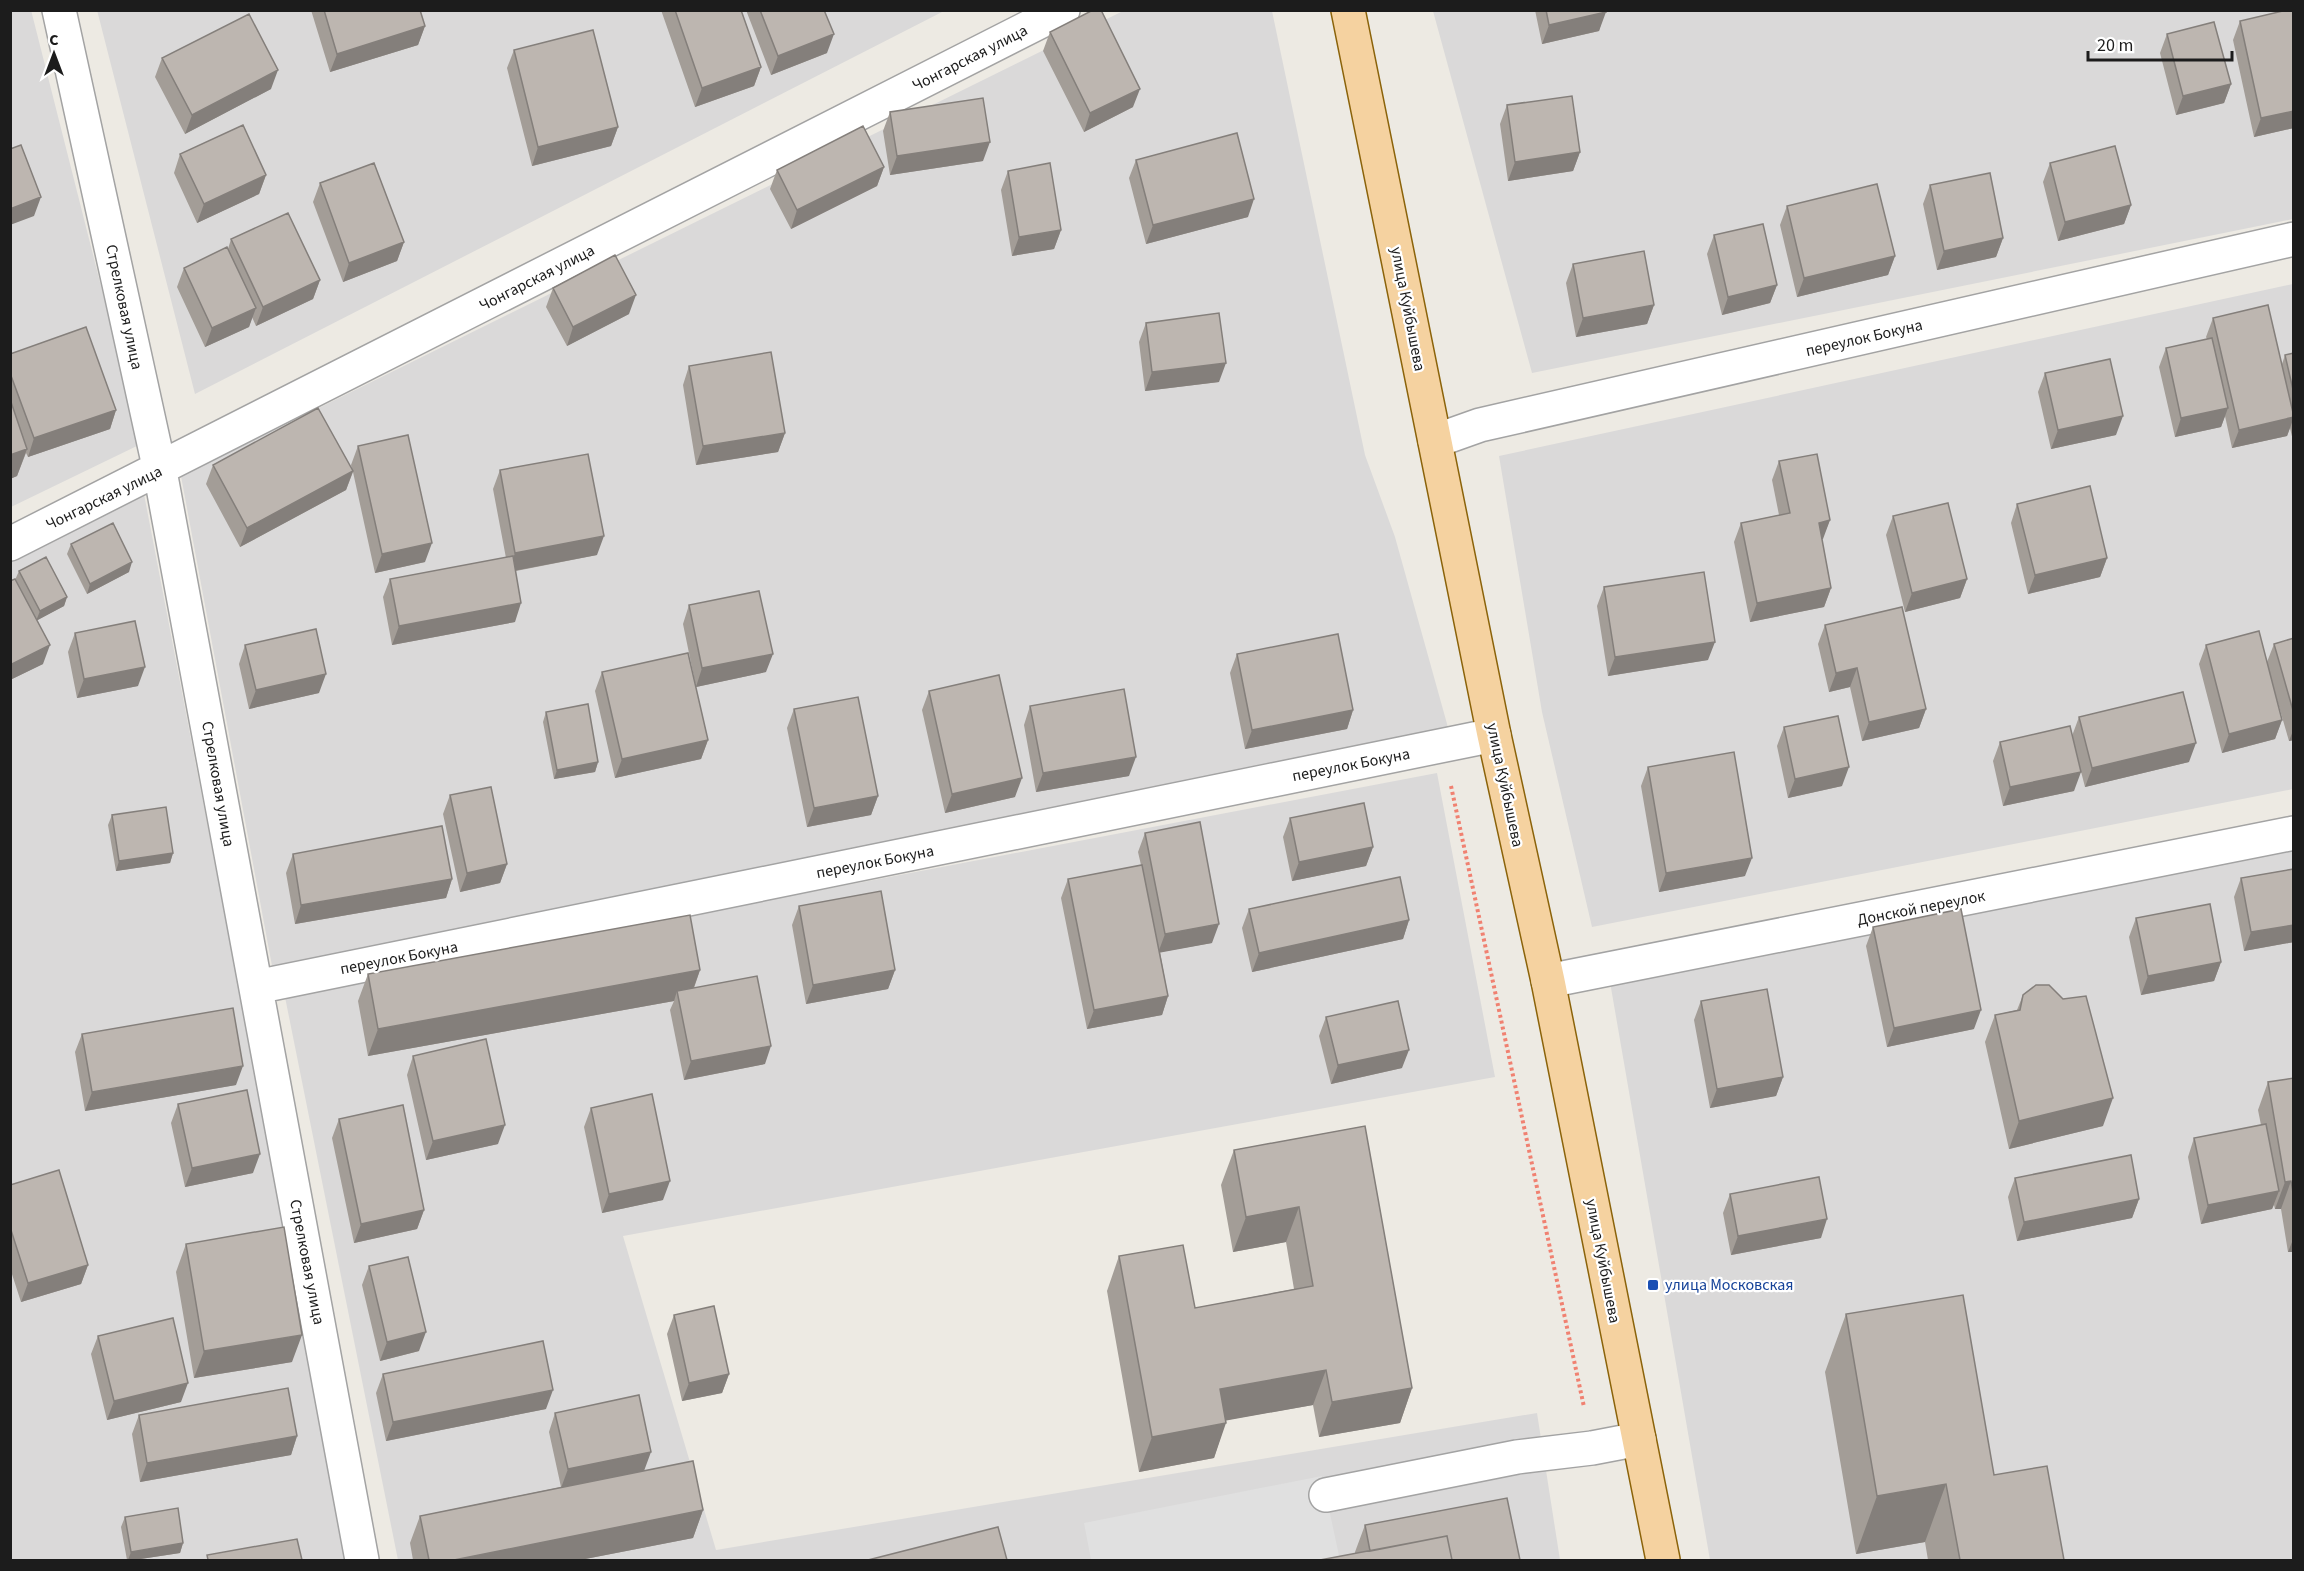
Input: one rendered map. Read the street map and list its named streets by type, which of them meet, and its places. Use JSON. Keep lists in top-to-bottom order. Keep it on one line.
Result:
{"streets":{"main road":["улица Куйбышева"],"street":["Чонгарская улица","Стрелковая улица","переулок Бокуна","Донской переулок"]},"crossings":[["Чонгарская улица","Стрелковая улица"],["Стрелковая улица","переулок Бокуна"],["улица Куйбышева","переулок Бокуна"],["улица Куйбышева","Донской переулок"]],"places":{"transit":["улица Московская"]},"scale_bar":"20 m","north":"top"}
